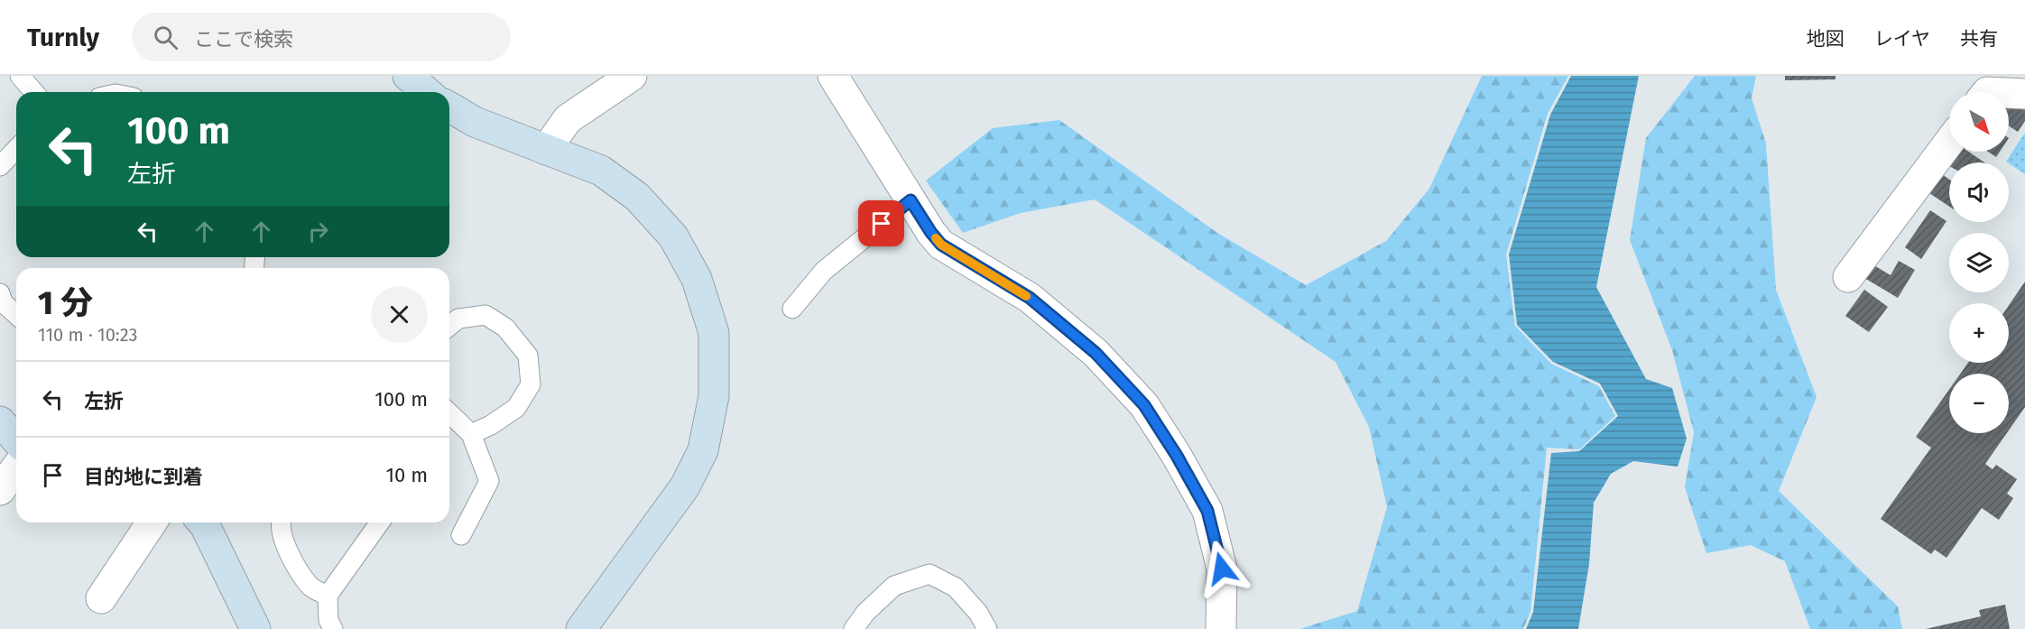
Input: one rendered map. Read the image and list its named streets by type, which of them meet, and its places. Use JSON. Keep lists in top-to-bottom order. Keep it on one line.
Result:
{"north":"bottom right","page":{"header":"Turnly","search":"ここで検索","nav":["地図","レイヤ","共有"],"map_buttons":["+","−"],"turn":["100 m","左折"],"heading":["1 分","110 m · 10:23"],"list":[{"name":"左折","value":"100 m"},{"name":"目的地に到着","value":"10 m"}]}}
